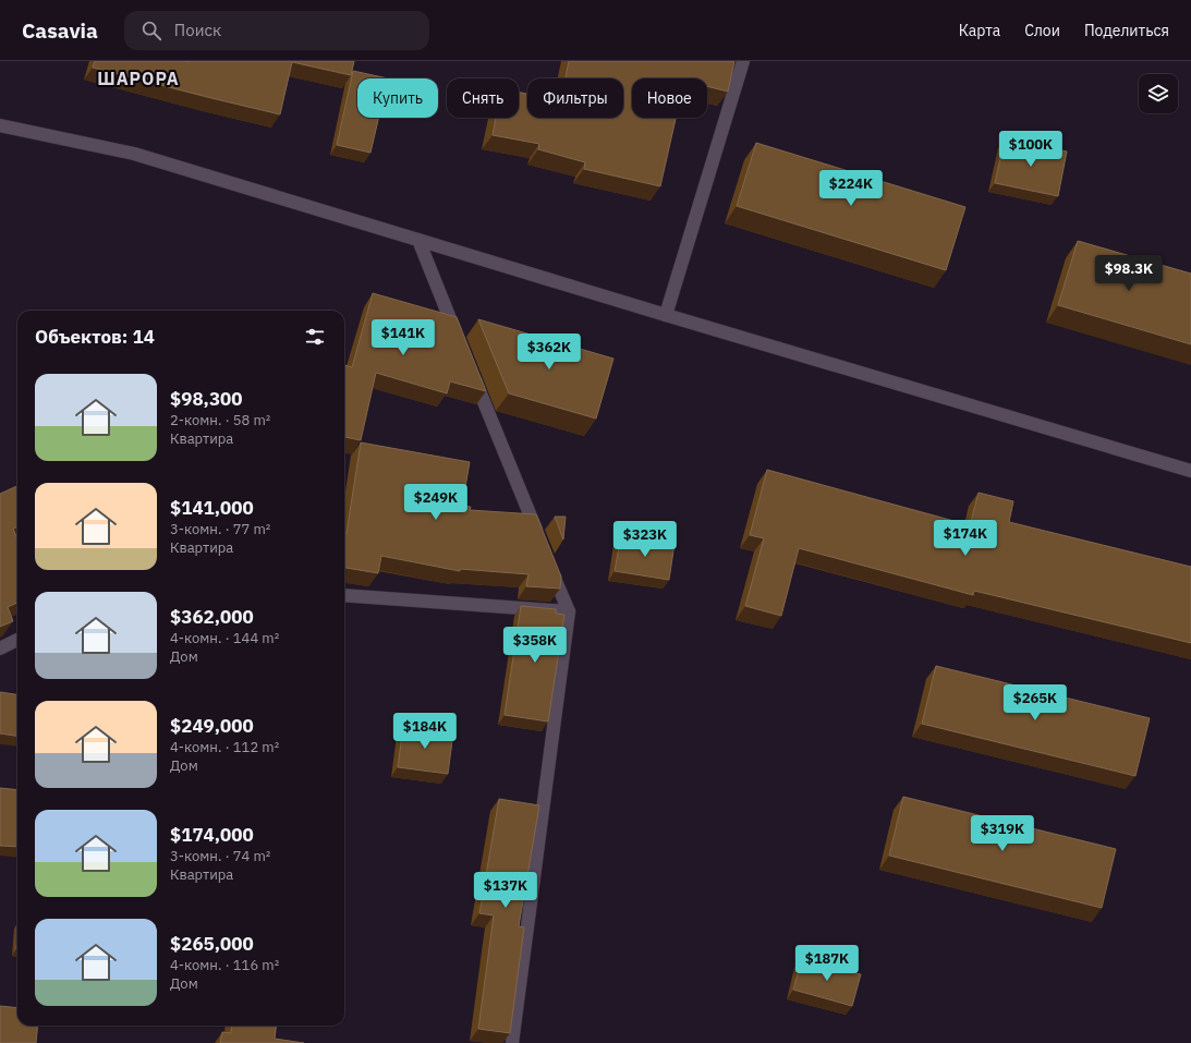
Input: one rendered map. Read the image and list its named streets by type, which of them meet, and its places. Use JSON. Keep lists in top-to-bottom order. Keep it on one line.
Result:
{"districts":["ШАРОРА"],"page":{"header":"Casavia","search":"Поиск","nav":["Карта","Слои","Поделиться"],"chip":["Купить","Снять","Фильтры","Новое"],"price":["$100K","$224K","$98.3K","$141K","$362K","$249K","$174K","$323K","$358K","$265K","$184K","$319K","$137K","$187K"],"heading":"Объектов: 14","list":[{"name":"$98,300","note":"2-комн. · 58 m² · Квартира"},{"name":"$141,000","note":"3-комн. · 77 m² · Квартира"},{"name":"$362,000","note":"4-комн. · 144 m² · Дом"},{"name":"$249,000","note":"4-комн. · 112 m² · Дом"},{"name":"$174,000","note":"3-комн. · 74 m² · Квартира"},{"name":"$265,000","note":"4-комн. · 116 m² · Дом"}]}}
